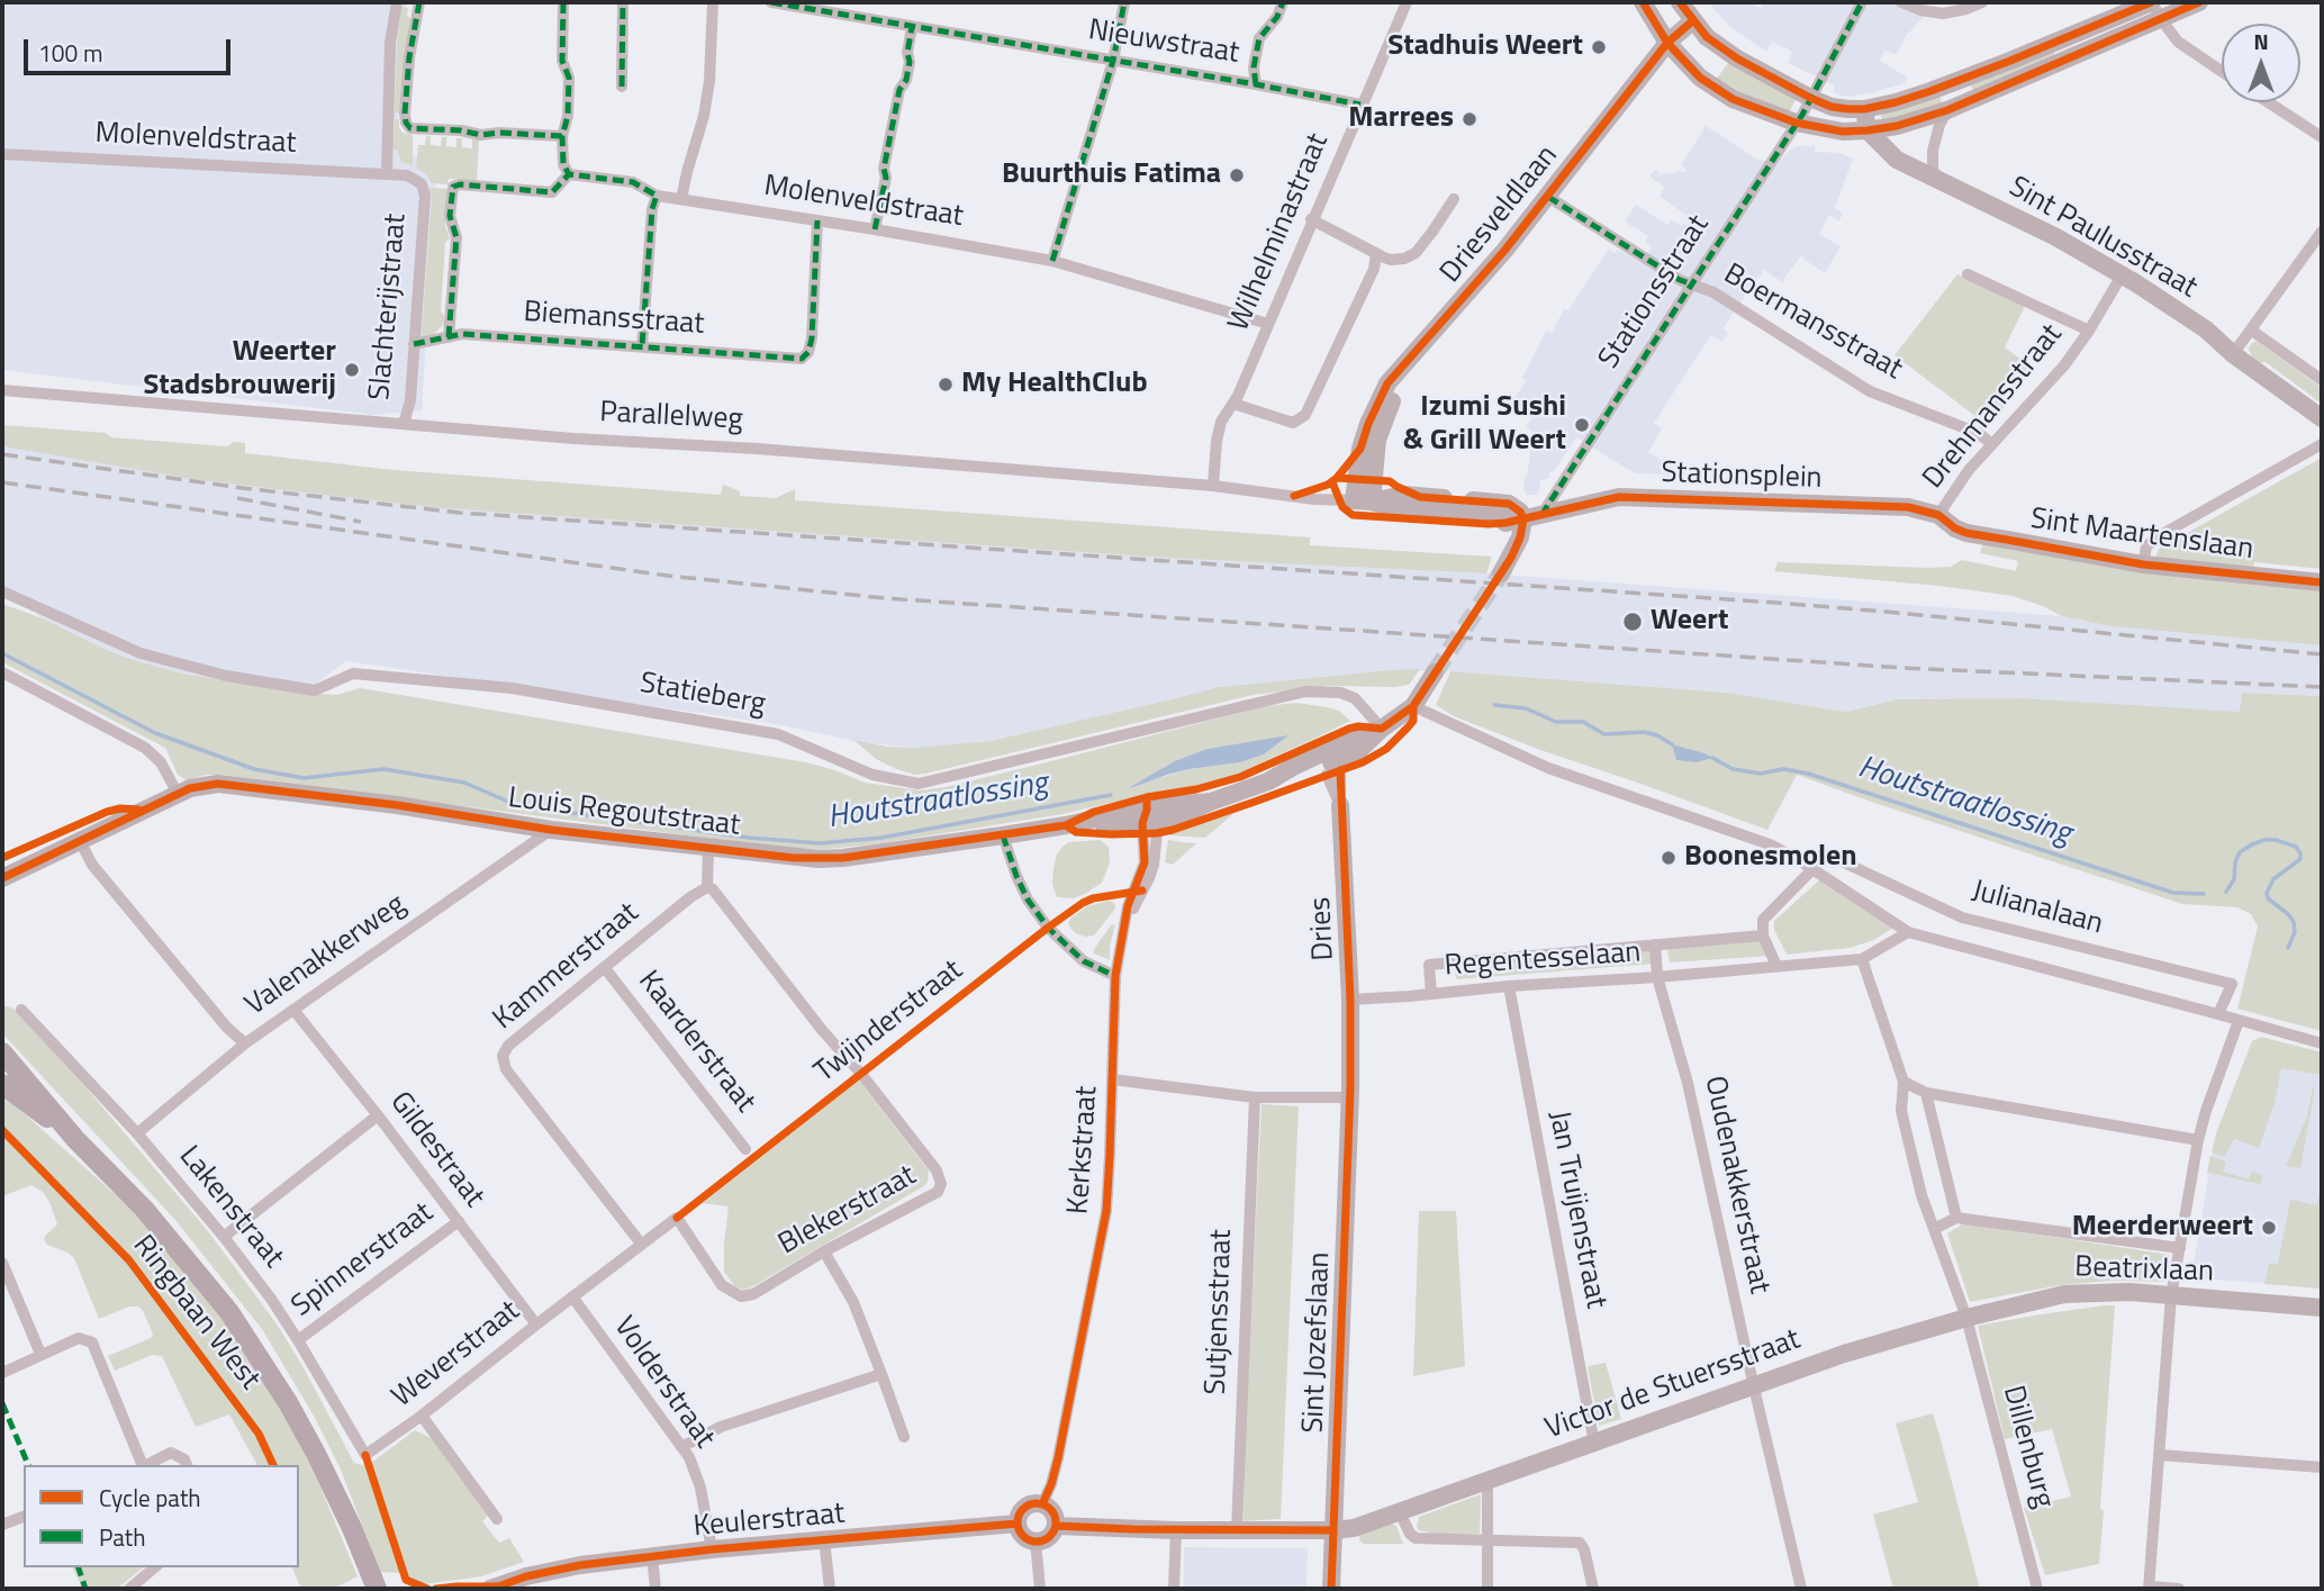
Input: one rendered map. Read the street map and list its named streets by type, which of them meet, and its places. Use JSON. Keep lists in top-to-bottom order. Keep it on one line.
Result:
{"streets":{"main road":["Ringbaan West"],"street":["Nieuwstraat","Molenveldstraat","Driesveldlaan","Wilhelminastraat","Sint Paulusstraat","Stationsstraat","Slachterijstraat","Biemansstraat","Boermansstraat","Drehmansstraat","Parallelweg","Stationsplein","Sint Maartenslaan","Statieberg","Louis Regoutstraat","Julianalaan","Dries","Valenakkerweg","Regentesselaan","Kammerstraat","Kaarderstraat","Gildestraat","Kerkstraat","Oudenakkerstraat","Lakenstraat","Jan Truijenstraat","Blekerstraat","Spinnerstraat","Beatrixlaan","Sutjensstraat","Sint Jozefslaan","Weverstraat","Volderstraat","Victor de Stuersstraat","Dillenburg","Keulerstraat"],"cycle path":["Twijnderstraat"]},"crossings":[["Nieuwstraat","Wilhelminastraat"],["Molenveldstraat","Wilhelminastraat"],["Molenveldstraat","Slachterijstraat"],["Molenveldstraat","Biemansstraat"],["Driesveldlaan","Boermansstraat"],["Driesveldlaan","Parallelweg"],["Wilhelminastraat","Parallelweg"],["Sint Paulusstraat","Drehmansstraat"],["Stationsstraat","Boermansstraat"],["Stationsstraat","Parallelweg"],["Stationsstraat","Stationsplein"],["Slachterijstraat","Biemansstraat"],["Slachterijstraat","Parallelweg"],["Boermansstraat","Drehmansstraat"],["Drehmansstraat","Stationsplein"],["Parallelweg","Stationsplein"],["Stationsplein","Sint Maartenslaan"],["Statieberg","Louis Regoutstraat"],["Louis Regoutstraat","Julianalaan"],["Louis Regoutstraat","Dries"],["Louis Regoutstraat","Valenakkerweg"],["Louis Regoutstraat","Kerkstraat"],["Julianalaan","Regentesselaan"],["Dries","Regentesselaan"],["Dries","Sint Jozefslaan"],["Valenakkerweg","Gildestraat"],["Valenakkerweg","Lakenstraat"],["Regentesselaan","Oudenakkerstraat"],["Regentesselaan","Jan Truijenstraat"],["Regentesselaan","Dillenburg"],["Kammerstraat","Kaarderstraat"],["Kammerstraat","Blekerstraat"],["Gildestraat","Spinnerstraat"],["Gildestraat","Weverstraat"],["Kerkstraat","Victor de Stuersstraat"],["Kerkstraat","Keulerstraat"],["Oudenakkerstraat","Victor de Stuersstraat"],["Lakenstraat","Spinnerstraat"],["Lakenstraat","Weverstraat"],["Jan Truijenstraat","Victor de Stuersstraat"],["Beatrixlaan","Victor de Stuersstraat"],["Beatrixlaan","Dillenburg"],["Sutjensstraat","Victor de Stuersstraat"],["Sint Jozefslaan","Victor de Stuersstraat"],["Weverstraat","Volderstraat"],["Volderstraat","Keulerstraat"],["Victor de Stuersstraat","Dillenburg"],["Victor de Stuersstraat","Keulerstraat"]],"water":["Houtstraatlossing"],"places":["Stadhuis Weert","Marrees","Buurthuis Fatima","Weerter Stadsbrouwerij","My HealthClub","Izumi Sushi & Grill Weert","Weert","Boonesmolen","Meerderweert"],"legend":["Cycle path","Path"],"scale_bar":"100 m","north":"top"}
